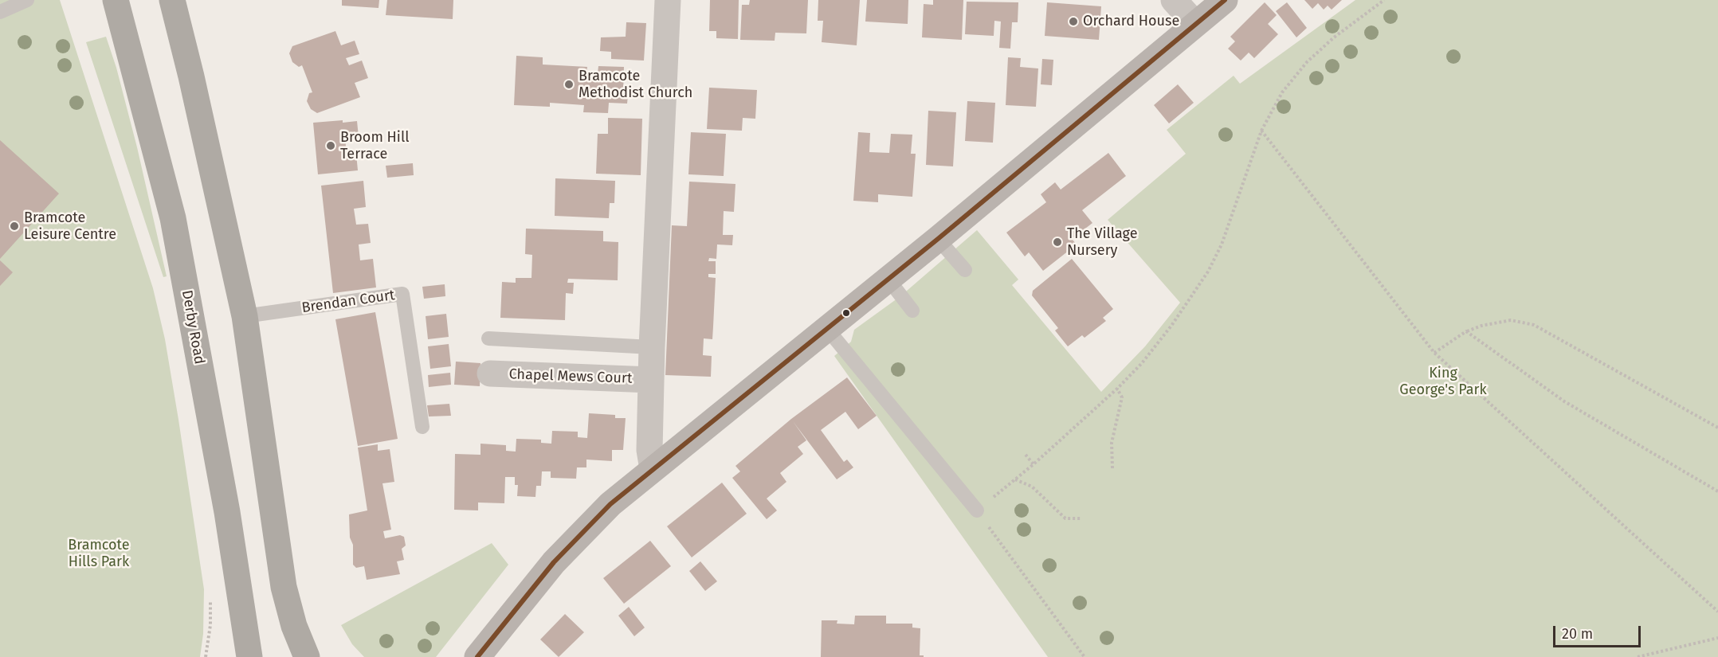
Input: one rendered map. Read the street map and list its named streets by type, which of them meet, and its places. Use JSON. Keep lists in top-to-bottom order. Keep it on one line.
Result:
{"streets":{"highway":["Derby Road"],"street":["Chapel Mews Court"],"lane":["Brendan Court"]},"parks":["King George's Park","Bramcote Hills Park"],"places":["Orchard House","Bramcote Methodist Church","Broom Hill Terrace","Bramcote Leisure Centre","The Village Nursery"],"scale_bar":"20 m"}
